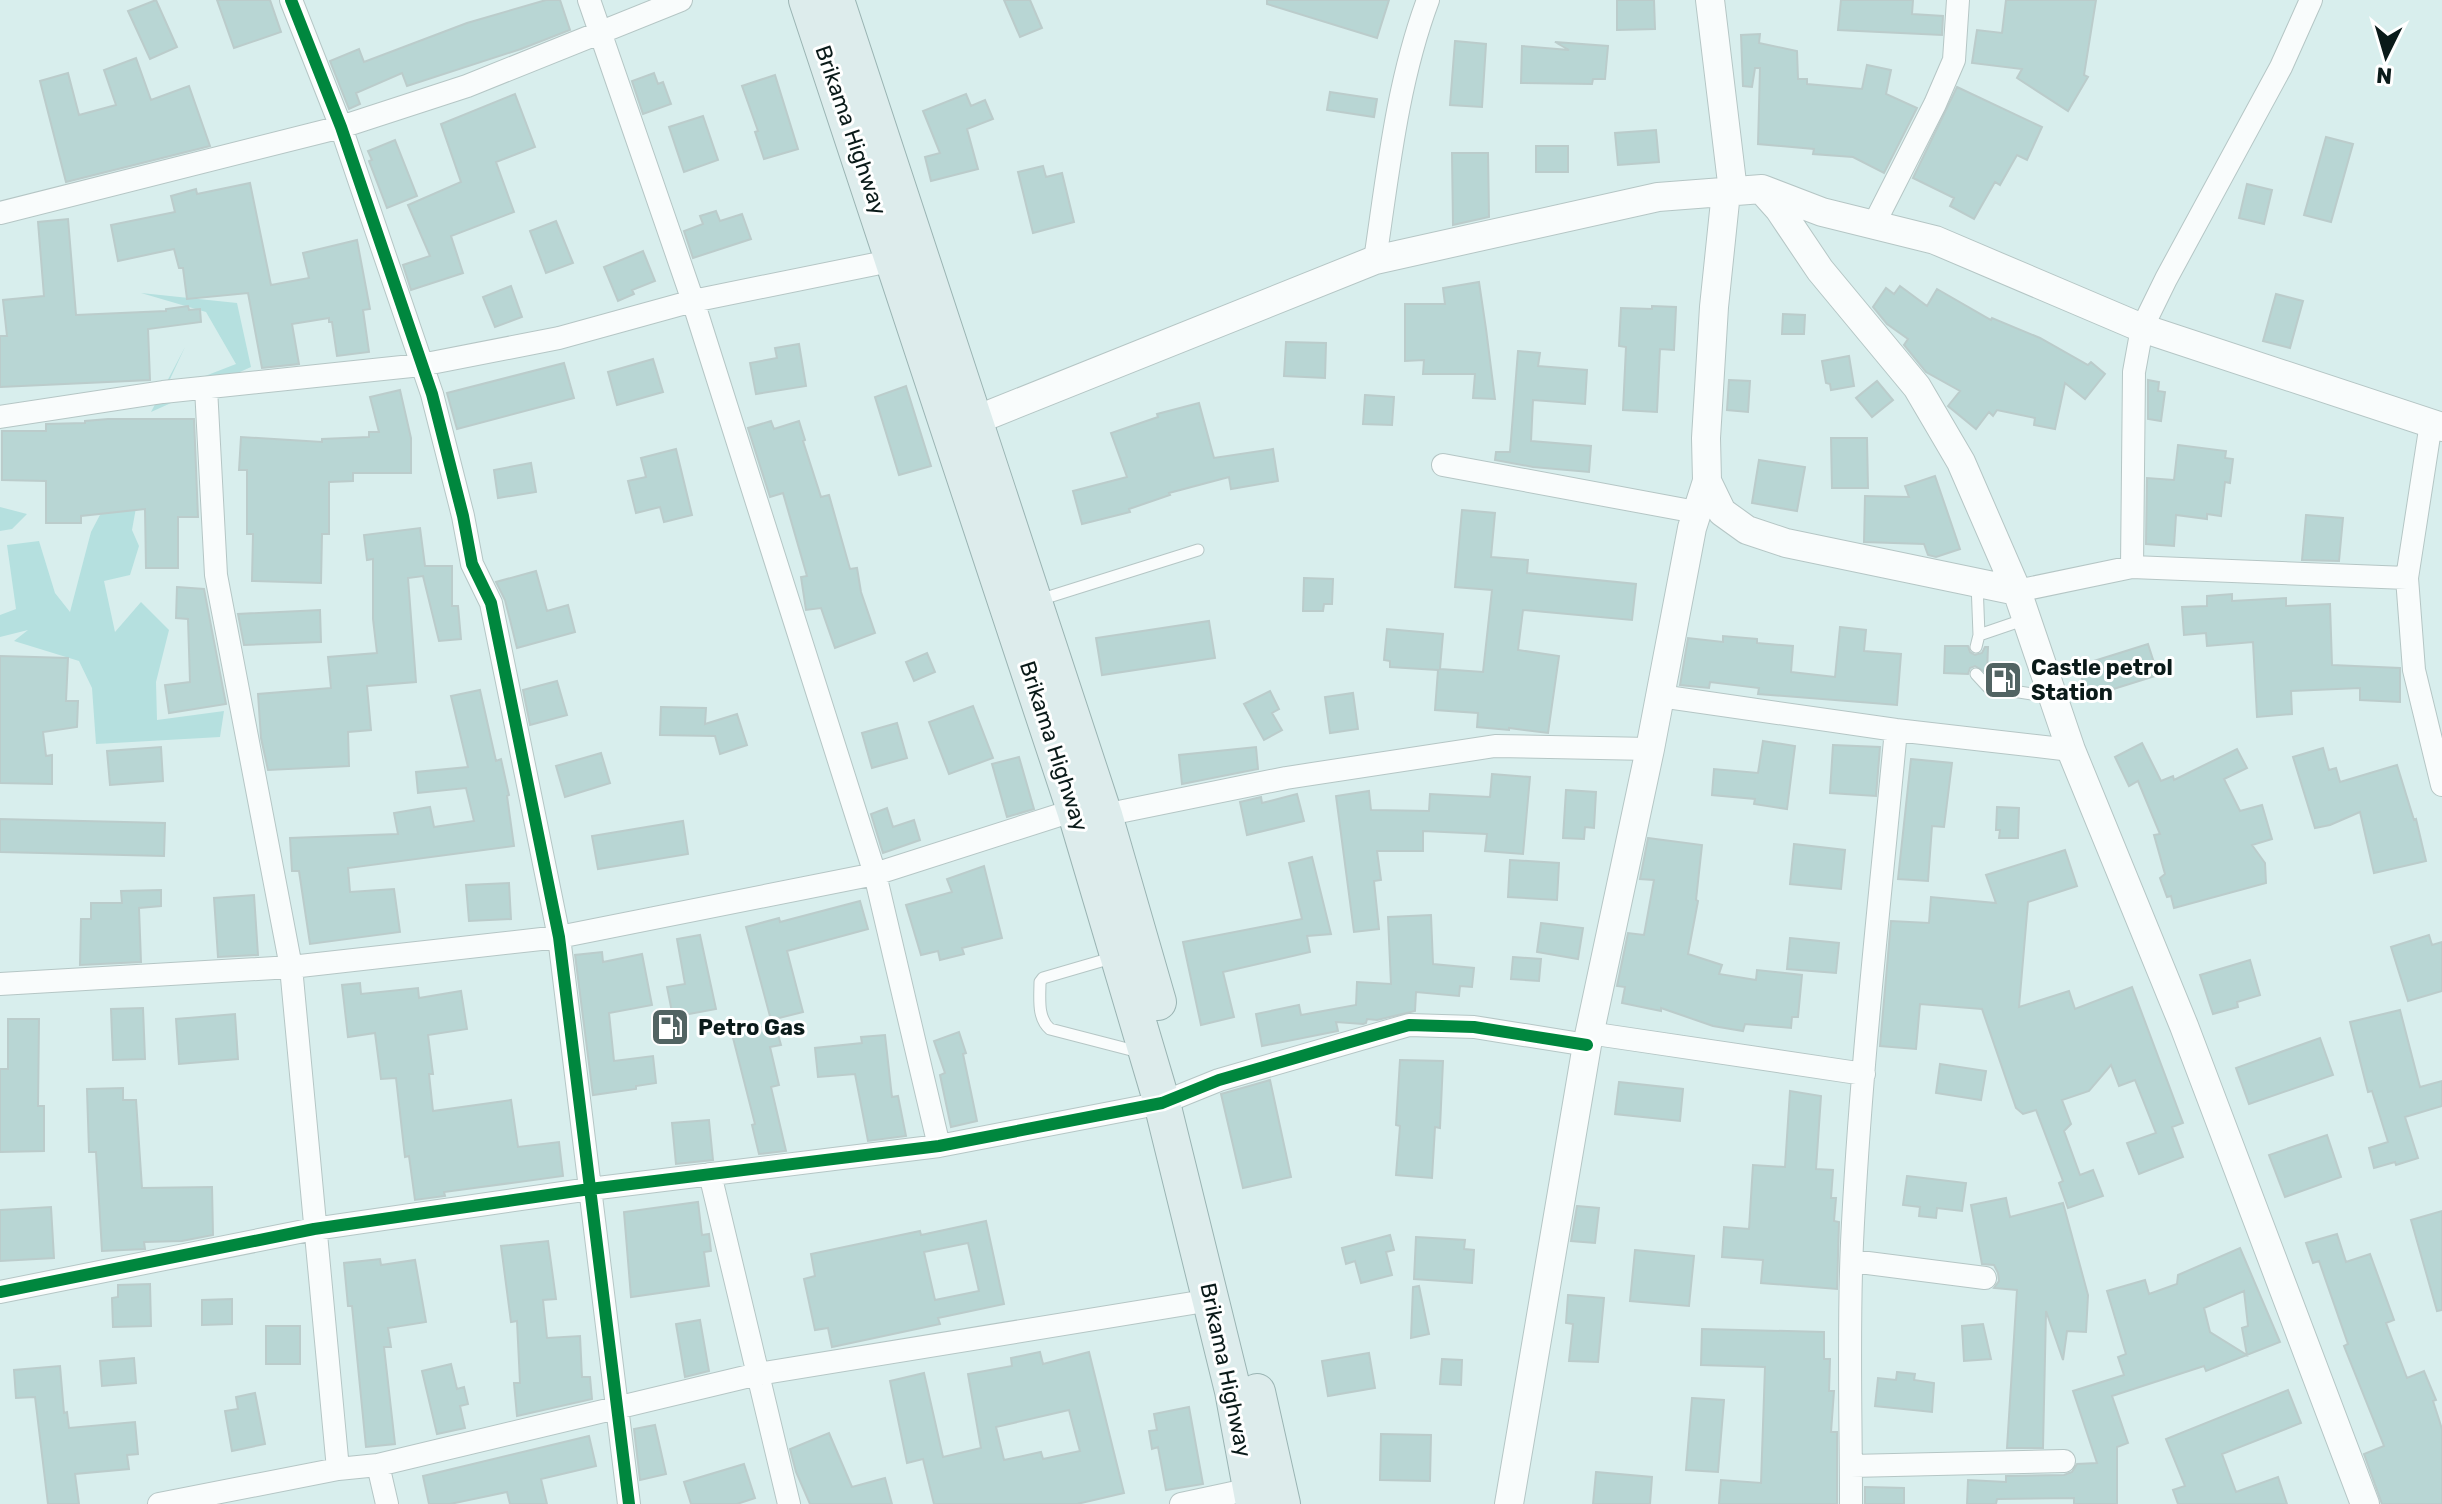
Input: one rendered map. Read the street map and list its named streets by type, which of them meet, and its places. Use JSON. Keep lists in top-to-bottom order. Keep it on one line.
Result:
{"streets":{"highway":["Brikama Highway"]},"places":{"fuel station":["Castle petrol Station","Petro Gas"]},"north":"bottom"}
